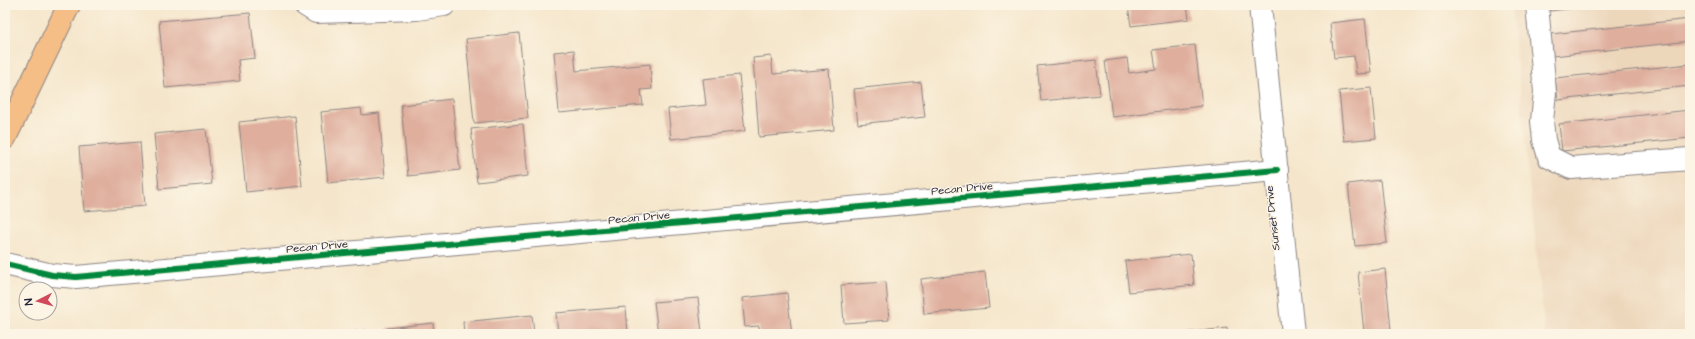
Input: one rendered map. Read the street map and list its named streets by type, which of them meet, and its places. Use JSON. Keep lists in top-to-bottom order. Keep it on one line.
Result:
{"streets":{"street":["Pecan Drive","Sunset Drive"]},"crossings":[["Pecan Drive","Sunset Drive"]],"north":"left"}
